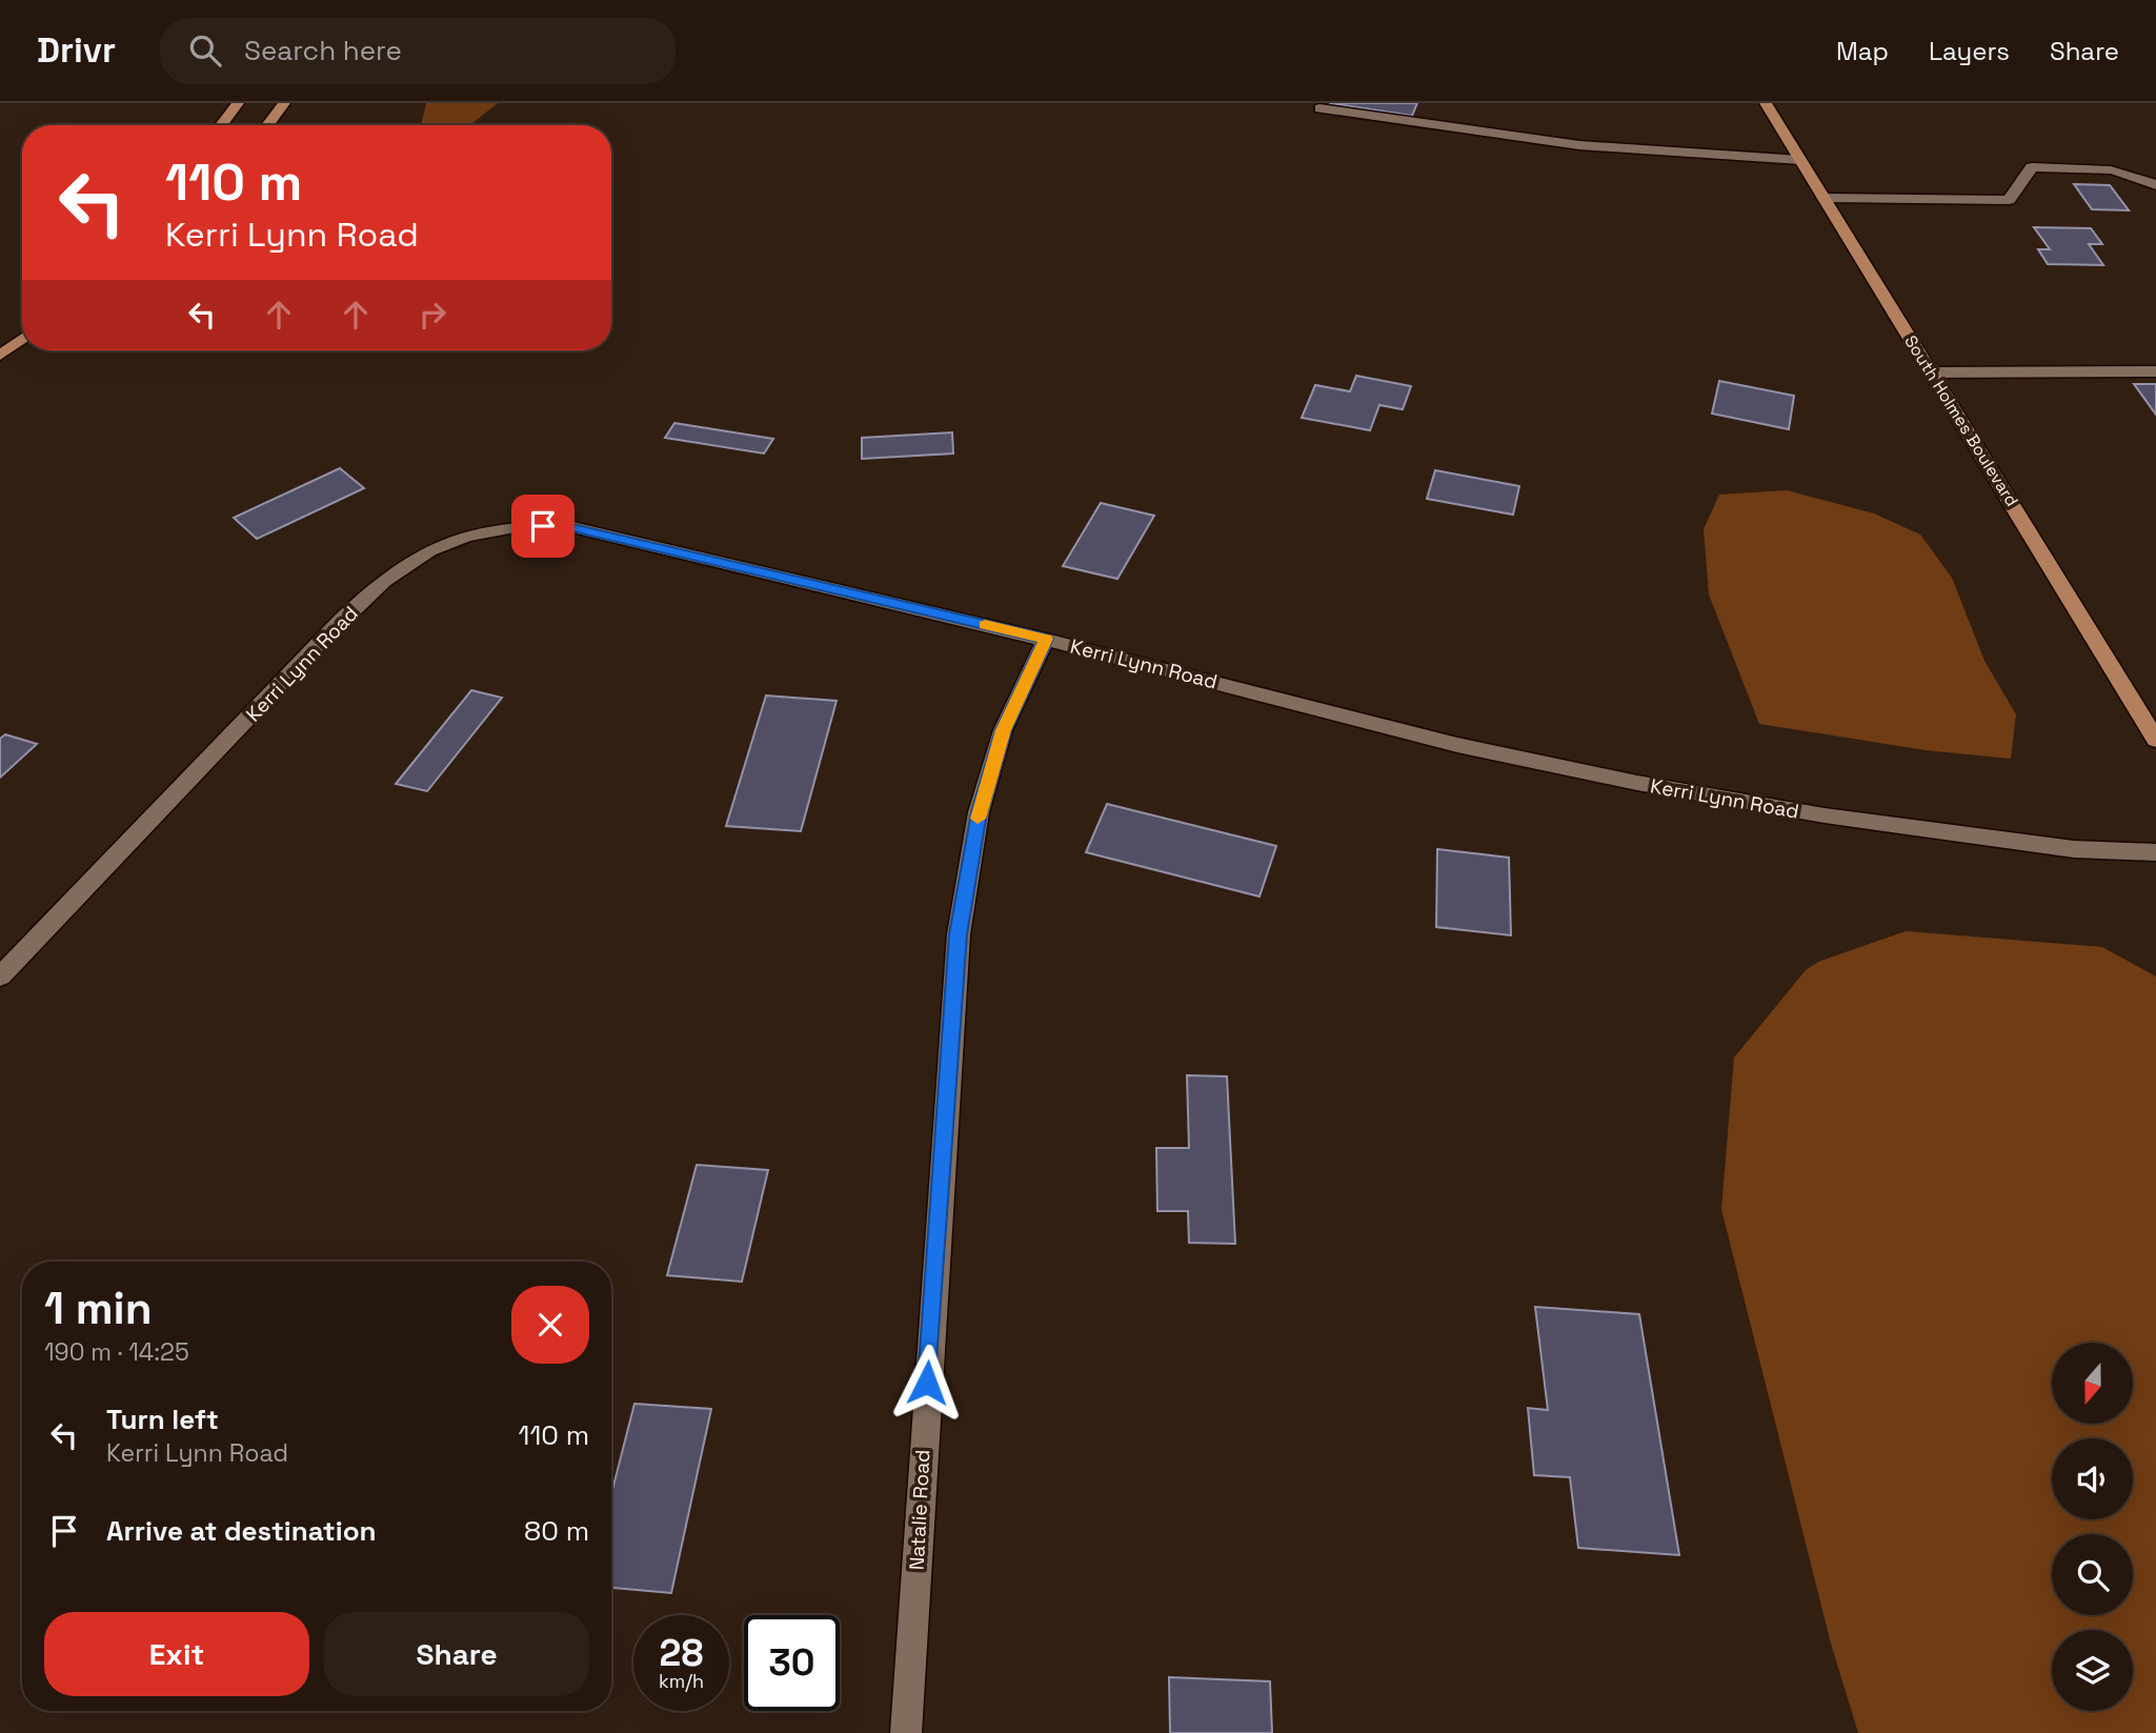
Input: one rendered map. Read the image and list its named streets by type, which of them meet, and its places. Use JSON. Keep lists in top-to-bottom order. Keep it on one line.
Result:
{"streets":{"main road":["South Holmes Boulevard"],"street":["Kerri Lynn Road","Natalie Road"]},"crossings":[["Kerri Lynn Road","Natalie Road"]],"north":"bottom","page":{"header":"Drivr","search":"Search here","nav":["Map","Layers","Share"],"turn":["110 m","Kerri Lynn Road"],"heading":["1 min","190 m · 14:25"],"list":[{"name":"Turn left","note":"Kerri Lynn Road","value":"110 m"},{"name":"Arrive at destination","value":"80 m"}],"buttons":["Exit","Share"],"speed":"28 km/h","limit":"30"}}
